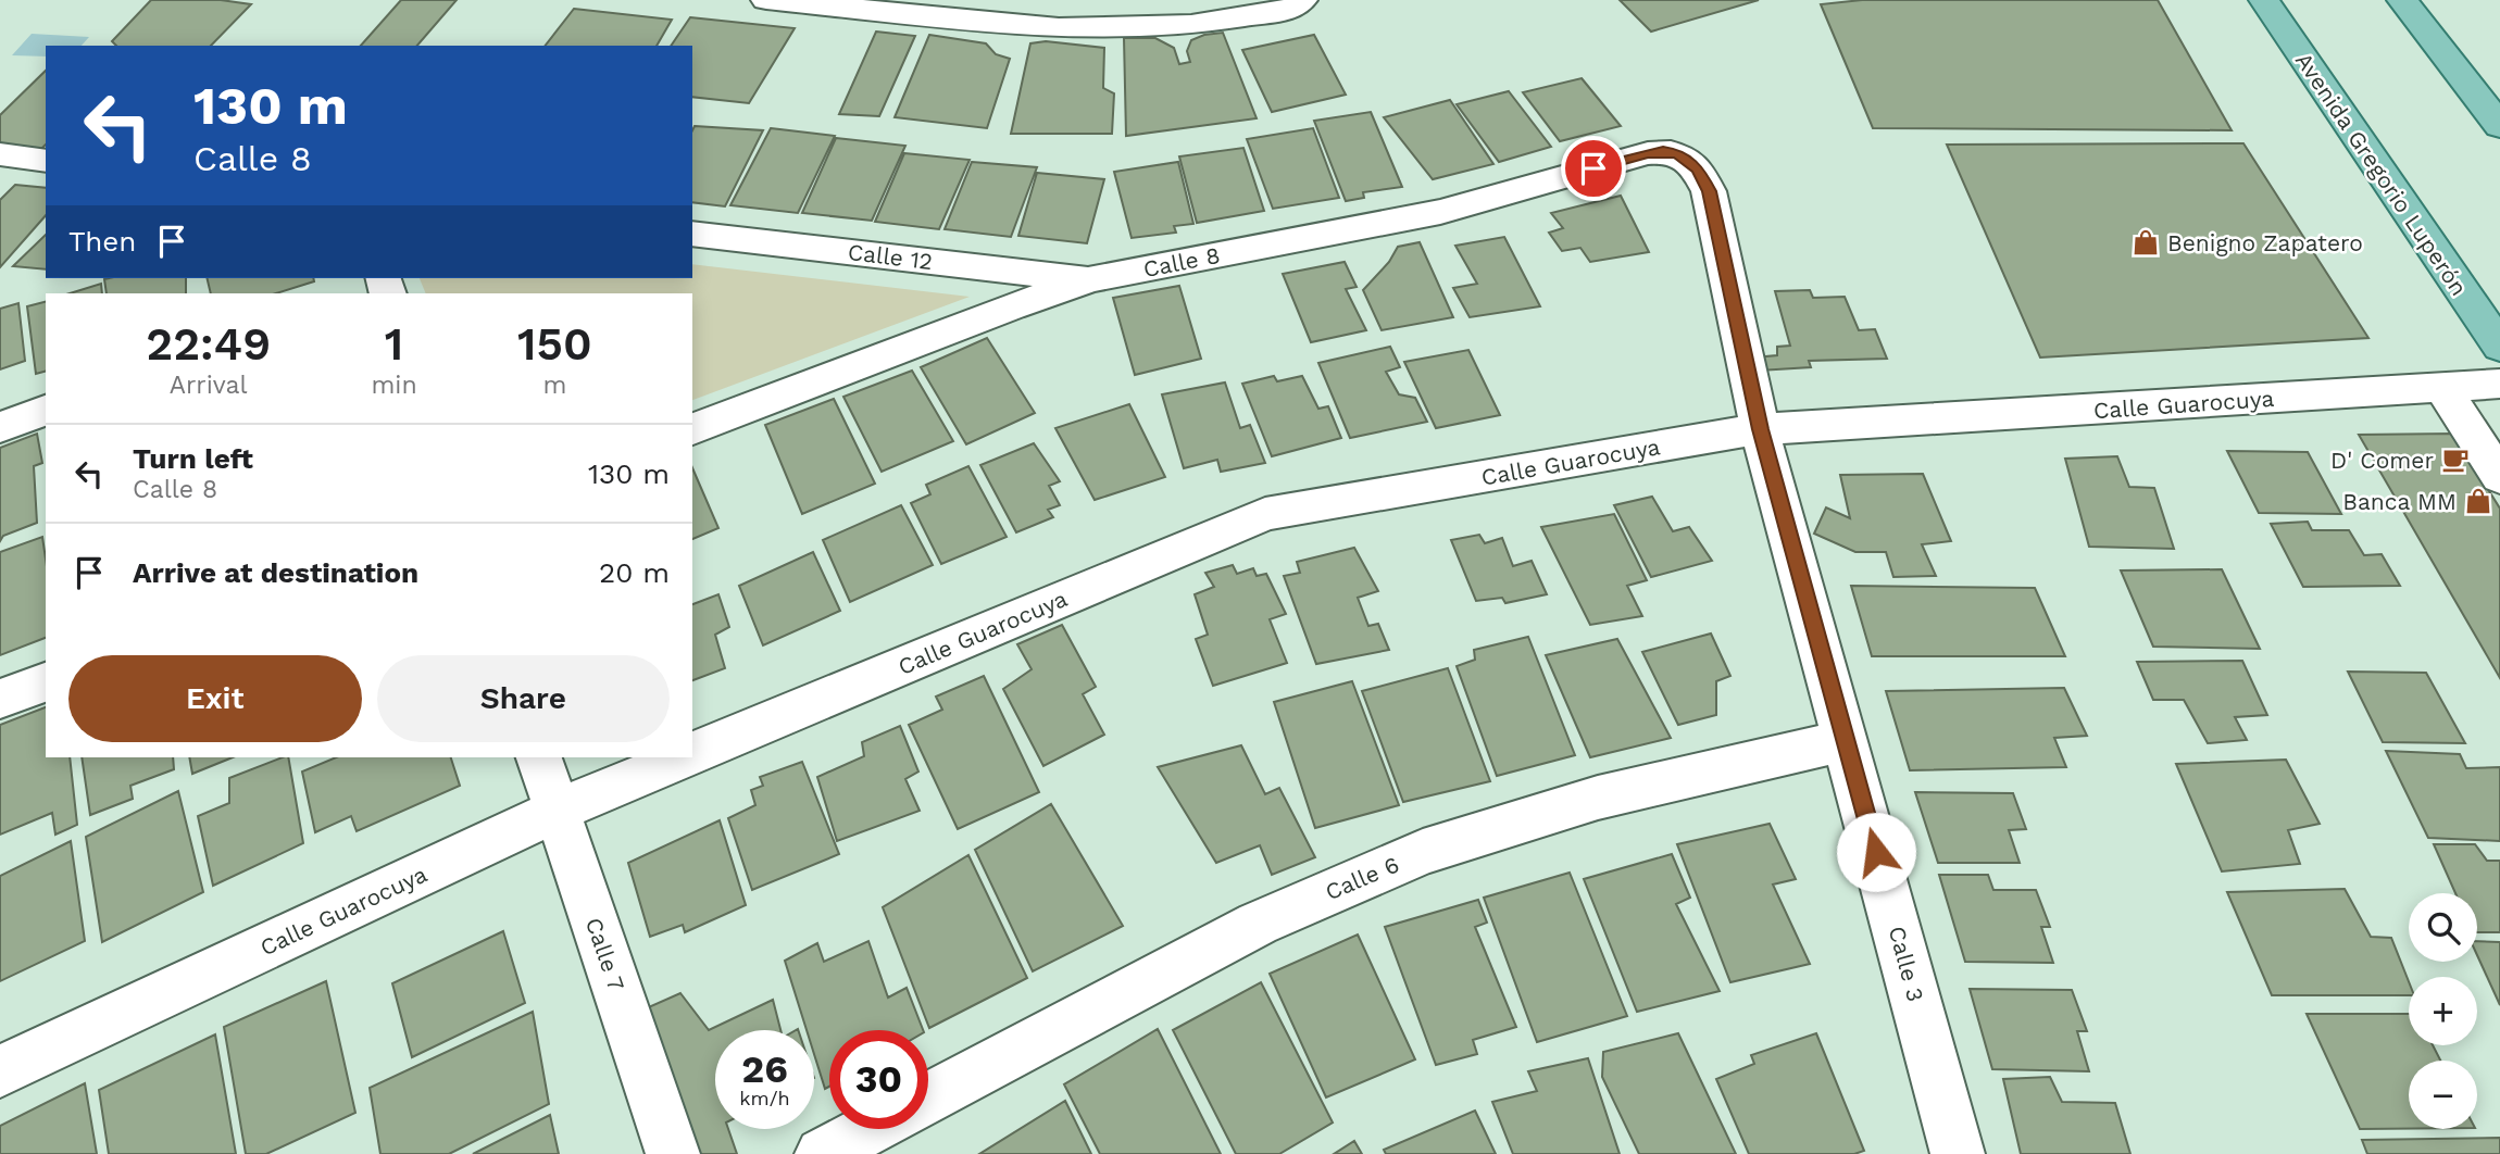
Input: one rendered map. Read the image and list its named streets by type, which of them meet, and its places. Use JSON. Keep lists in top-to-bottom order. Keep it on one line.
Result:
{"streets":{"main road":["Avenida Gregorio Luperón"],"street":["Calle 12","Calle 8","Calle Guarocuya","Calle 6","Calle 7","Calle 3"]},"crossings":[["Calle 12","Calle 8"],["Calle 8","Calle 3"],["Calle Guarocuya","Calle 7"],["Calle Guarocuya","Calle 3"],["Calle 6","Calle 3"]],"places":{"shop":["Benigno Zapatero","Banca MM"],"cafe":["D' Comer"]},"page":{"turn":["130 m","Calle 8"],"then":"Then","eta":["22:49","Arrival","1","min","150","m"],"list":[{"name":"Turn left","note":"Calle 8","value":"130 m"},{"name":"Arrive at destination","value":"20 m"}],"buttons":["Exit","Share"],"map_buttons":["+","−"],"speed":"26 km/h","limit":"30"}}
